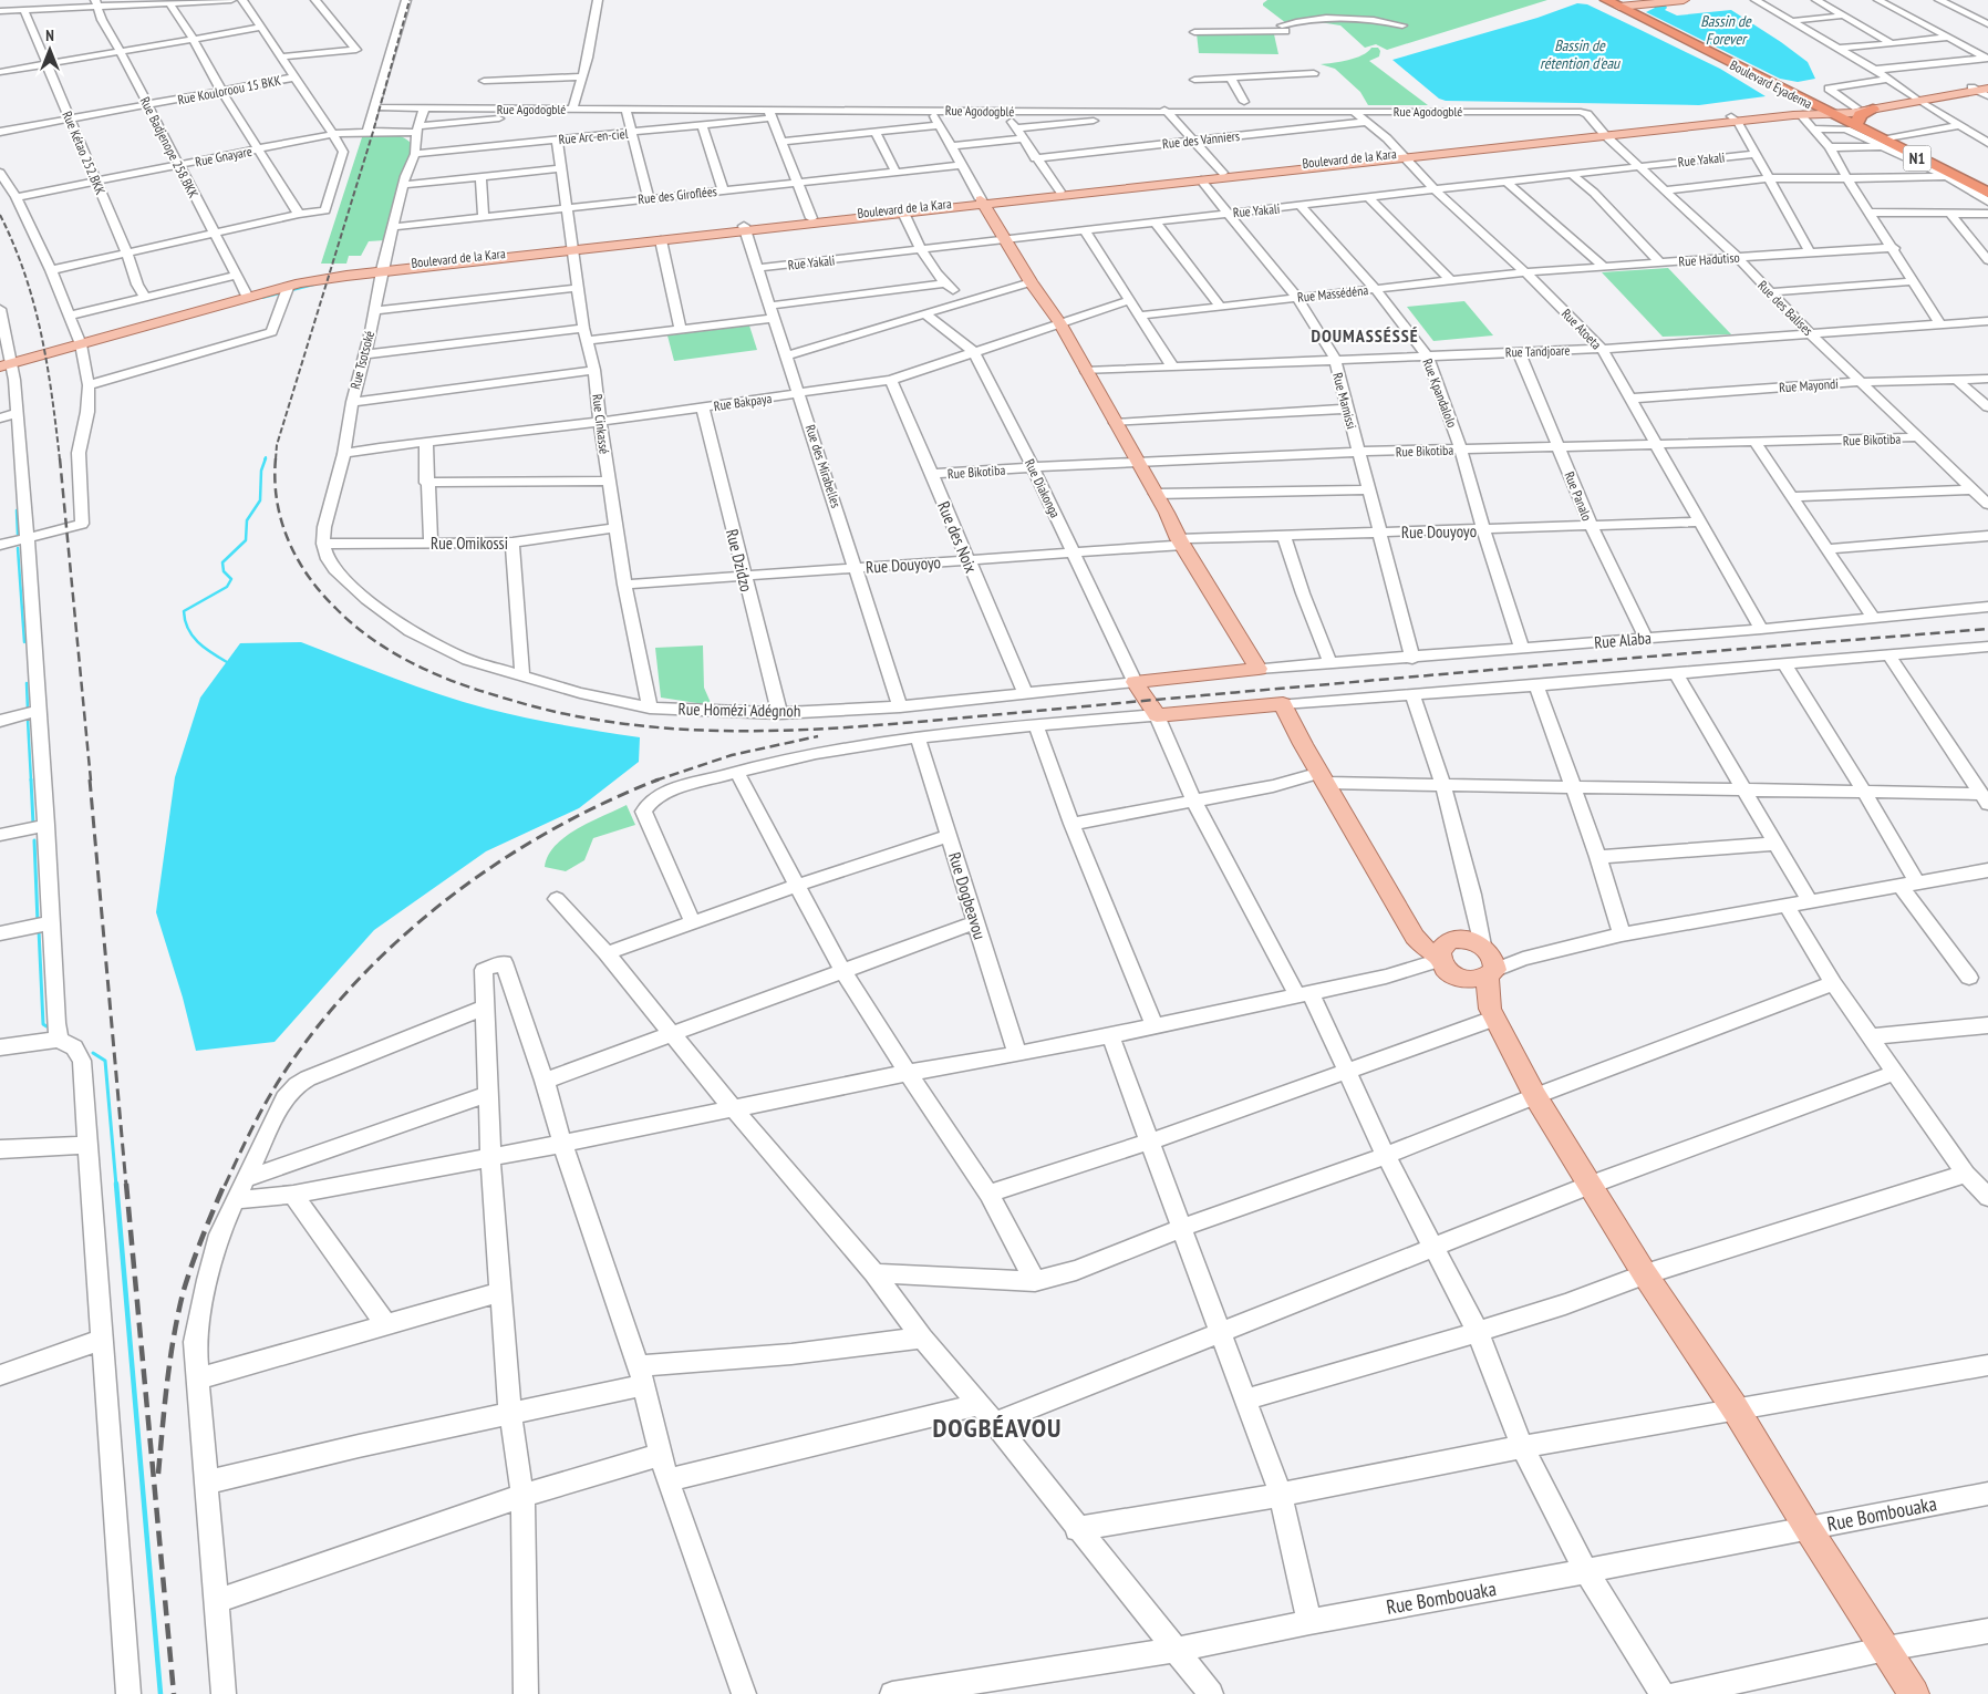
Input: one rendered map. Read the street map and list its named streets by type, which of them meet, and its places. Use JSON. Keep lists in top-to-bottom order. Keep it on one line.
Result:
{"streets":{"highway":["Boulevard Eyadema","N1"],"main road":["Boulevard de la Kara"],"street":["Rue Kouloroou 15 BKK","Rue Agodogblé","Rue Arc-en-ciel","Rue des Vanniers","Rue Badjenope 258.BKK","Rue Kétao 252.BKK","Rue Gnayare","Rue Yakali","Rue des Giroflées","Rue Hadutiso","Rue Massédéna","Rue des Balises","Rue Atoeta","Rue Tandjoare","Rue Tsotsoké","Rue Mayondi","Rue Kpandalolo","Rue Mamissi","Rue Bakpaya","Rue Cinkassé","Rue Bikotiba","Rue des Mirabelles","Rue Diakonga","Rue Panalo","Rue Douyoyo","Rue des Noix","Rue Omikossi","Rue Dzidzo","Rue Alaba","Rue Homézi Adégnoh","Rue Dogbeavou","Rue Bombouaka"]},"crossings":[["Boulevard Eyadema","Boulevard de la Kara"],["Boulevard Eyadema","N1"],["Rue Kouloroou 15 BKK","Rue Badjenope 258.BKK"],["Rue Kouloroou 15 BKK","Rue Kétao 252.BKK"],["Rue Agodogblé","Rue Arc-en-ciel"],["Rue Agodogblé","Rue Gnayare"],["Rue Agodogblé","Rue des Balises"],["Rue Agodogblé","Rue Atoeta"],["Rue Agodogblé","Rue Tsotsoké"],["Rue Arc-en-ciel","Rue Tsotsoké"],["Rue Arc-en-ciel","Rue Cinkassé"],["Rue des Vanniers","Rue Atoeta"],["Rue Badjenope 258.BKK","Rue Gnayare"],["Rue Badjenope 258.BKK","Boulevard de la Kara"],["Rue Kétao 252.BKK","Rue Gnayare"],["Rue Gnayare","Rue Tsotsoké"],["Boulevard de la Kara","N1"],["Boulevard de la Kara","Rue des Balises"],["Boulevard de la Kara","Rue Atoeta"],["Boulevard de la Kara","Rue Tsotsoké"],["Boulevard de la Kara","Rue Mamissi"],["Boulevard de la Kara","Rue Cinkassé"],["Boulevard de la Kara","Rue des Mirabelles"],["Rue Yakali","Rue des Balises"],["Rue Yakali","Rue Atoeta"],["Rue Yakali","Rue Kpandalolo"],["Rue Yakali","Rue Mamissi"],["Rue Yakali","Rue des Mirabelles"],["Rue des Giroflées","Rue Tsotsoké"],["Rue des Giroflées","Rue Cinkassé"],["Rue Hadutiso","Rue Massédéna"],["Rue Hadutiso","Rue des Balises"],["Rue Hadutiso","Rue Atoeta"],["Rue Massédéna","Rue Atoeta"],["Rue Massédéna","Rue Kpandalolo"],["Rue Massédéna","Rue Mamissi"],["Rue des Balises","Rue Tandjoare"],["Rue des Balises","Rue Mayondi"],["Rue des Balises","Rue Bikotiba"],["Rue Atoeta","Rue Tandjoare"],["Rue Atoeta","Rue Mayondi"],["Rue Atoeta","Rue Bikotiba"],["Rue Atoeta","Rue Douyoyo"],["Rue Atoeta","Rue Alaba"],["Rue Tandjoare","Rue Kpandalolo"],["Rue Tandjoare","Rue Mamissi"],["Rue Tandjoare","Rue Panalo"],["Rue Tsotsoké","Rue Bakpaya"],["Rue Tsotsoké","Rue Omikossi"],["Rue Tsotsoké","Rue Homézi Adégnoh"],["Rue Kpandalolo","Rue Bikotiba"],["Rue Kpandalolo","Rue Douyoyo"],["Rue Kpandalolo","Rue Alaba"],["Rue Mamissi","Rue Bikotiba"],["Rue Mamissi","Rue Douyoyo"],["Rue Mamissi","Rue Alaba"],["Rue Bakpaya","Rue Cinkassé"],["Rue Bakpaya","Rue des Mirabelles"],["Rue Bakpaya","Rue Diakonga"],["Rue Bakpaya","Rue des Noix"],["Rue Bakpaya","Rue Dzidzo"],["Rue Cinkassé","Rue Douyoyo"],["Rue Cinkassé","Rue Omikossi"],["Rue Cinkassé","Rue Homézi Adégnoh"],["Rue Bikotiba","Rue Diakonga"],["Rue Bikotiba","Rue Panalo"],["Rue Bikotiba","Rue des Noix"],["Rue des Mirabelles","Rue Douyoyo"],["Rue des Mirabelles","Rue Homézi Adégnoh"],["Rue Diakonga","Rue Douyoyo"],["Rue Diakonga","Rue Homézi Adégnoh"],["Rue Panalo","Rue Douyoyo"],["Rue Panalo","Rue Alaba"],["Rue Douyoyo","Rue des Noix"],["Rue Douyoyo","Rue Dzidzo"],["Rue des Noix","Rue Homézi Adégnoh"],["Rue Omikossi","Rue Homézi Adégnoh"],["Rue Dzidzo","Rue Homézi Adégnoh"]],"districts":["DOUMASSÉSSÉ","DOGBÉAVOU"],"water":["Bassin de Forever","Bassin de rétention d'eau"],"north":"top"}
